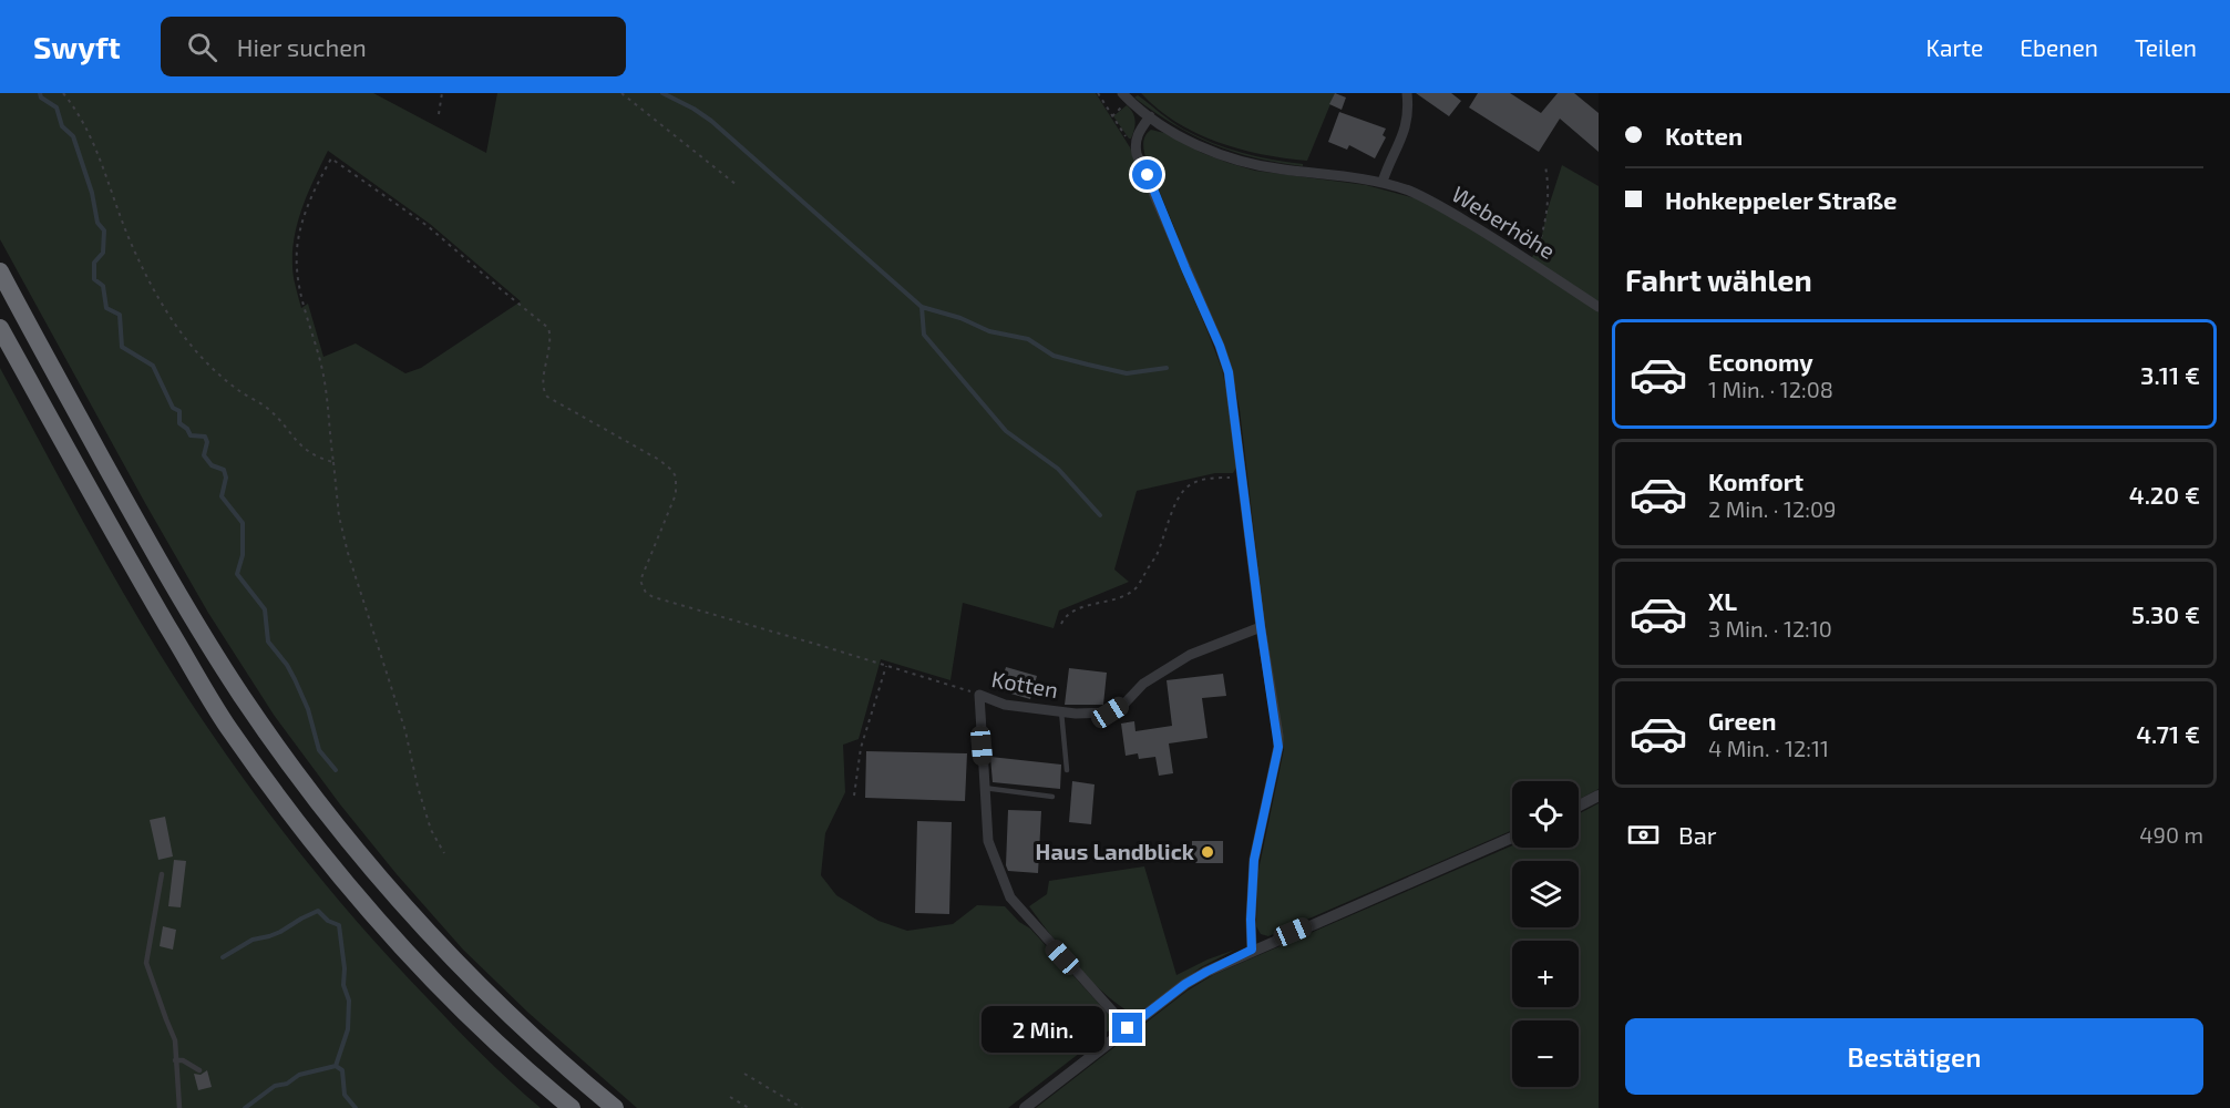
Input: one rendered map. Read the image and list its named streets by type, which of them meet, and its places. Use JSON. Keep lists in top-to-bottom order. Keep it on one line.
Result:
{"streets":{"street":["Weberhöhe","Kotten"]},"places":["Haus Landblick"],"page":{"header":"Swyft","search":"Hier suchen","nav":["Karte","Ebenen","Teilen"],"banner":["Kotten","Hohkeppeler Straße"],"heading":"Fahrt wählen","list":[{"name":"Economy","note":"1 Min. · 12:08","value":"3.11 €"},{"name":"Komfort","note":"2 Min. · 12:09","value":"4.20 €"},{"name":"XL","note":"3 Min. · 12:10","value":"5.30 €"},{"name":"Green","note":"4 Min. · 12:11","value":"4.71 €"}],"map_buttons":["+","−"],"pay":["Bar","490 m"],"buttons":"Bestätigen","bubble":"2 Min."}}
